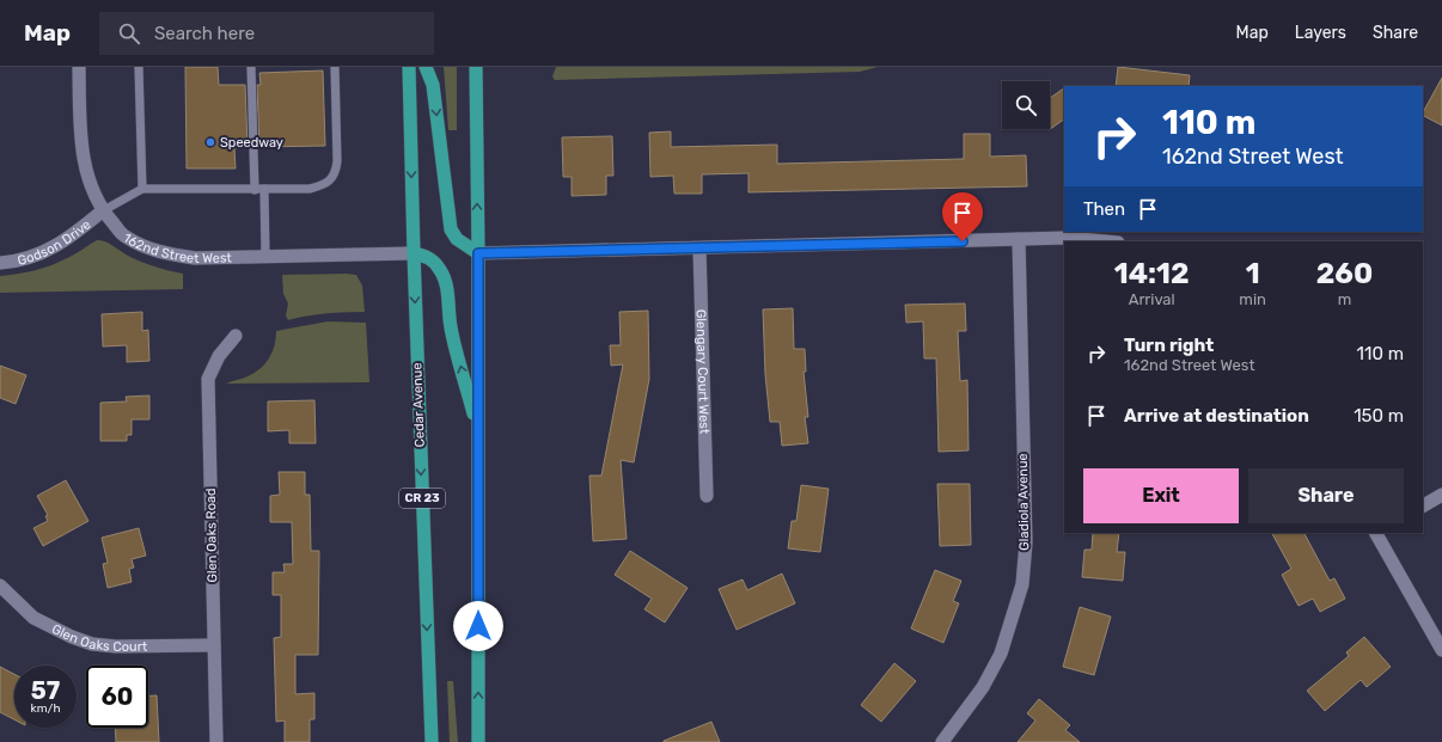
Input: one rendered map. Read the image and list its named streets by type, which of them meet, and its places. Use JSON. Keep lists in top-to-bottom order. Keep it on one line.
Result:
{"streets":{"main road":["Cedar Avenue","CR 23"],"street":["Godson Drive","162nd Street West","Glengary Court West","Gladiola Avenue","Glen Oaks Road","Glen Oaks Court"]},"crossings":[["Godson Drive","162nd Street West"],["162nd Street West","Cedar Avenue"],["Glen Oaks Road","Glen Oaks Court"]],"places":["Speedway"],"page":{"header":"Map","search":"Search here","nav":["Map","Layers","Share"],"turn":["110 m","162nd Street West"],"then":"Then","eta":["14:12","Arrival","1","min","260","m"],"list":[{"name":"Turn right","note":"162nd Street West","value":"110 m"},{"name":"Arrive at destination","value":"150 m"}],"buttons":["Exit","Share"],"speed":"57 km/h","limit":"60"}}
